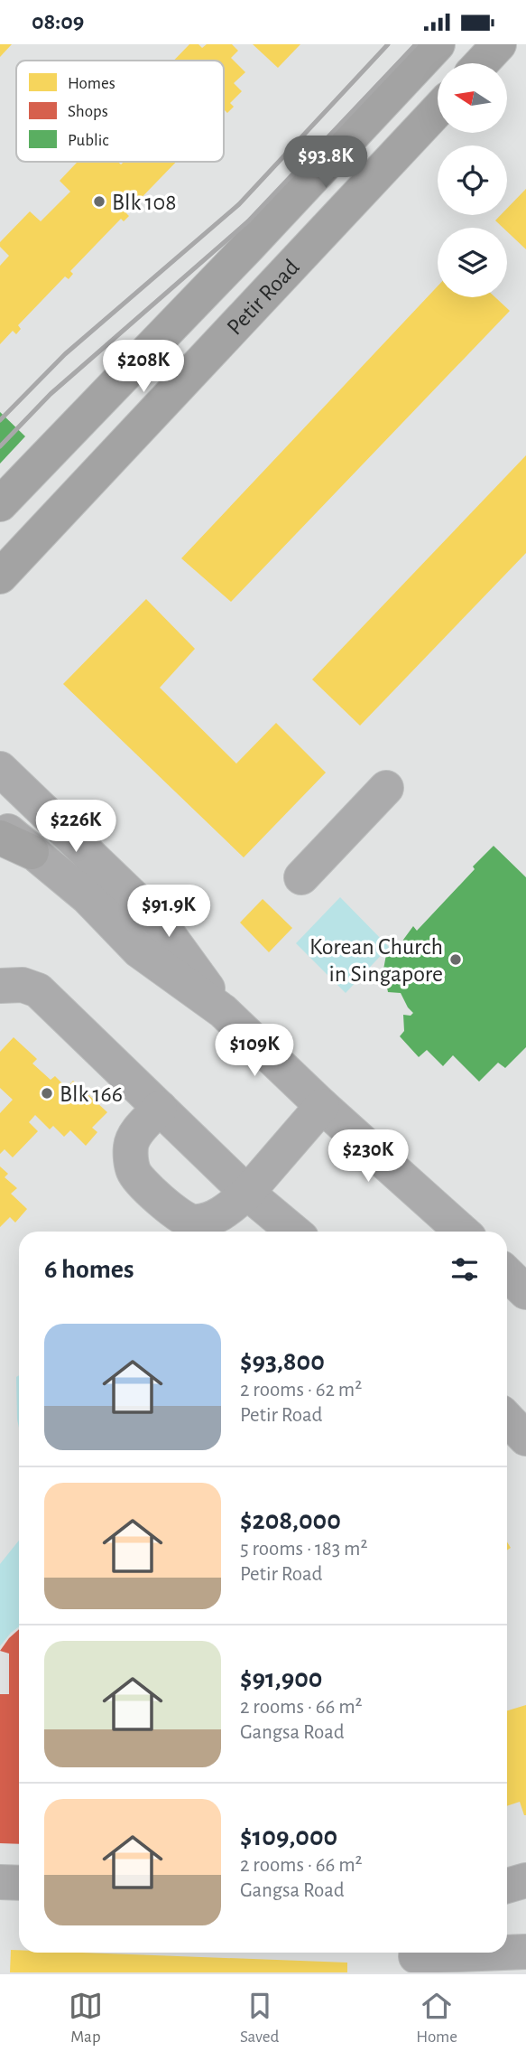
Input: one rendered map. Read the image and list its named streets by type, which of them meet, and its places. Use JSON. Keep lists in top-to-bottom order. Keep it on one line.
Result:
{"streets":{"main road":["Petir Road"]},"places":["Blk 108","Korean Church in Singapore","Blk 166"],"legend":["Homes","Shops","Public"],"north":"left","page":{"status":"08:09","price":["$93.8K","$208K","$226K","$91.9K","$109K","$230K"],"heading":"6 homes","list":[{"name":"$93,800","note":"2 rooms · 62 m² · Petir Road"},{"name":"$208,000","note":"5 rooms · 183 m² · Petir Road"},{"name":"$91,900","note":"2 rooms · 66 m² · Gangsa Road"},{"name":"$109,000","note":"2 rooms · 66 m² · Gangsa Road"}],"tabs":["Map","Saved","Home"]}}
